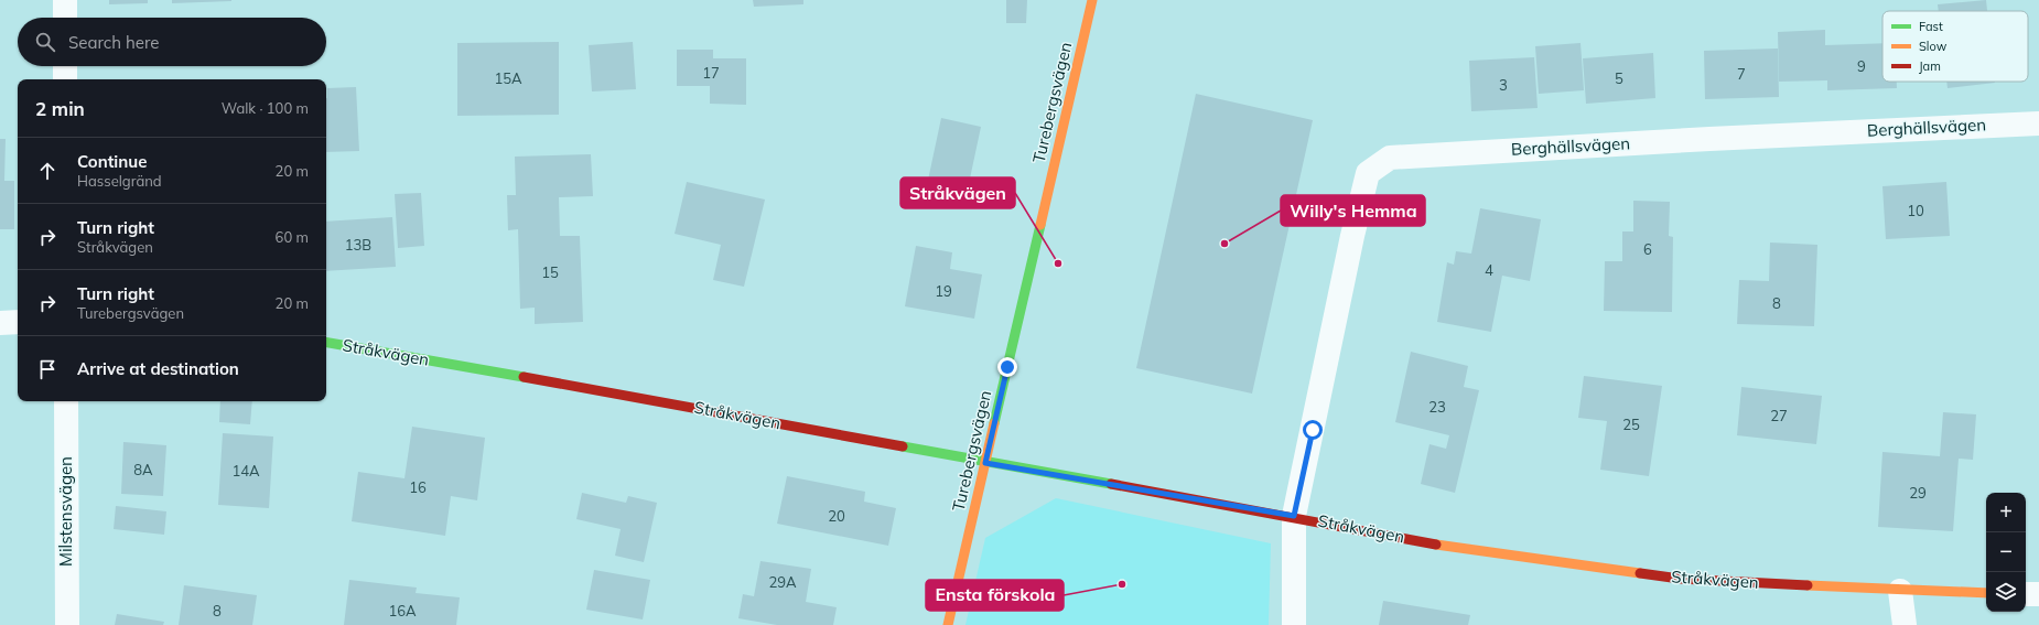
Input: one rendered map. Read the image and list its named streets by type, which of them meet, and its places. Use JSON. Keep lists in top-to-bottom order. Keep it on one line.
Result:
{"streets":{"street":["Turebergsvägen","Berghällsvägen","Stråkvägen","Milstensvägen"]},"crossings":[["Turebergsvägen","Stråkvägen"],["Berghällsvägen","Stråkvägen"]],"places":["Willy's Hemma","Stråkvägen","Ensta förskola"],"house_numbers":["9","17","7","15A","5","3","10","13B","6","4","15","19","8","23","27","25","8A","14A","16","29","20","29A","8","16A"],"legend":["Fast","Slow","Jam"],"page":{"search":"Search here","heading":["2 min","Walk · 100 m"],"list":[["Continue","Hasselgränd","20 m"],["Turn right","Stråkvägen","60 m"],["Turn right","Turebergsvägen","20 m"],"Arrive at destination"],"map_buttons":["+","−"]}}
